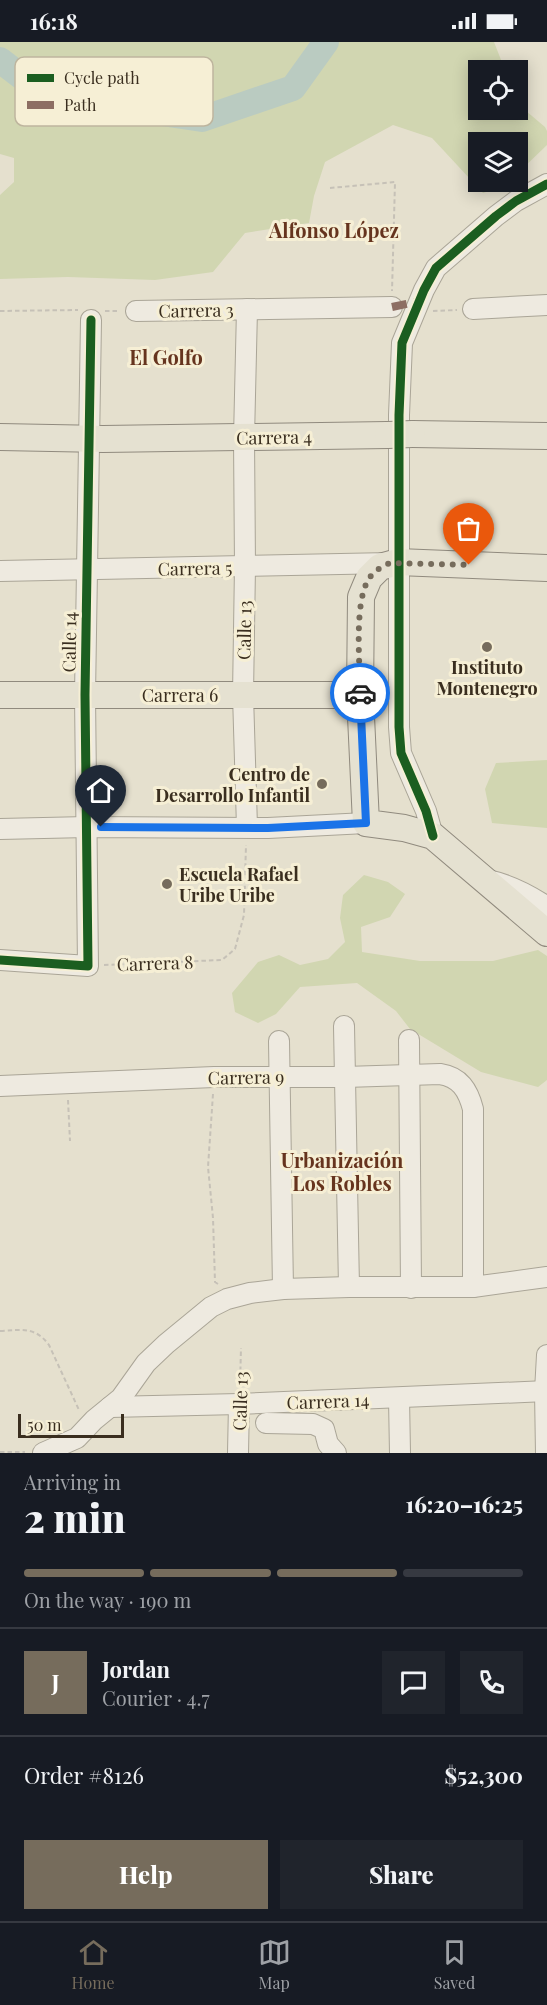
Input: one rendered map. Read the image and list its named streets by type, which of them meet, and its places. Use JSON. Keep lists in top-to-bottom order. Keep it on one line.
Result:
{"streets":{"main road":["Carrera 4","Carrera 5","Carrera 6"],"street":["Carrera 3","Calle 13","Calle 14","Carrera 9","Carrera 14"],"path":["Carrera 8"]},"crossings":[["Carrera 3","Calle 13"],["Carrera 3","Calle 14"],["Carrera 4","Calle 13"],["Carrera 4","Calle 14"],["Carrera 5","Calle 13"],["Carrera 5","Calle 14"],["Calle 13","Carrera 6"],["Calle 13","Carrera 8"],["Calle 13","Carrera 14"],["Calle 14","Carrera 6"],["Calle 14","Carrera 8"]],"districts":["Alfonso López","El Golfo","Urbanización Los Robles"],"places":["Instituto Montenegro","Centro de Desarrollo Infantil","Escuela Rafael Uribe Uribe"],"legend":["Cycle path","Path"],"scale_bar":"50 m","page":{"status":"16:18","scale":"50 m","heading":["2 min","Arriving in","16:20–16:25"],"panel":["Jordan","Courier · 4.7","Order #8126","$52,300"],"bar":"On the way · 190 m","round":"J","buttons":["Help","Share"],"tabs":["Home","Map","Saved"]}}
